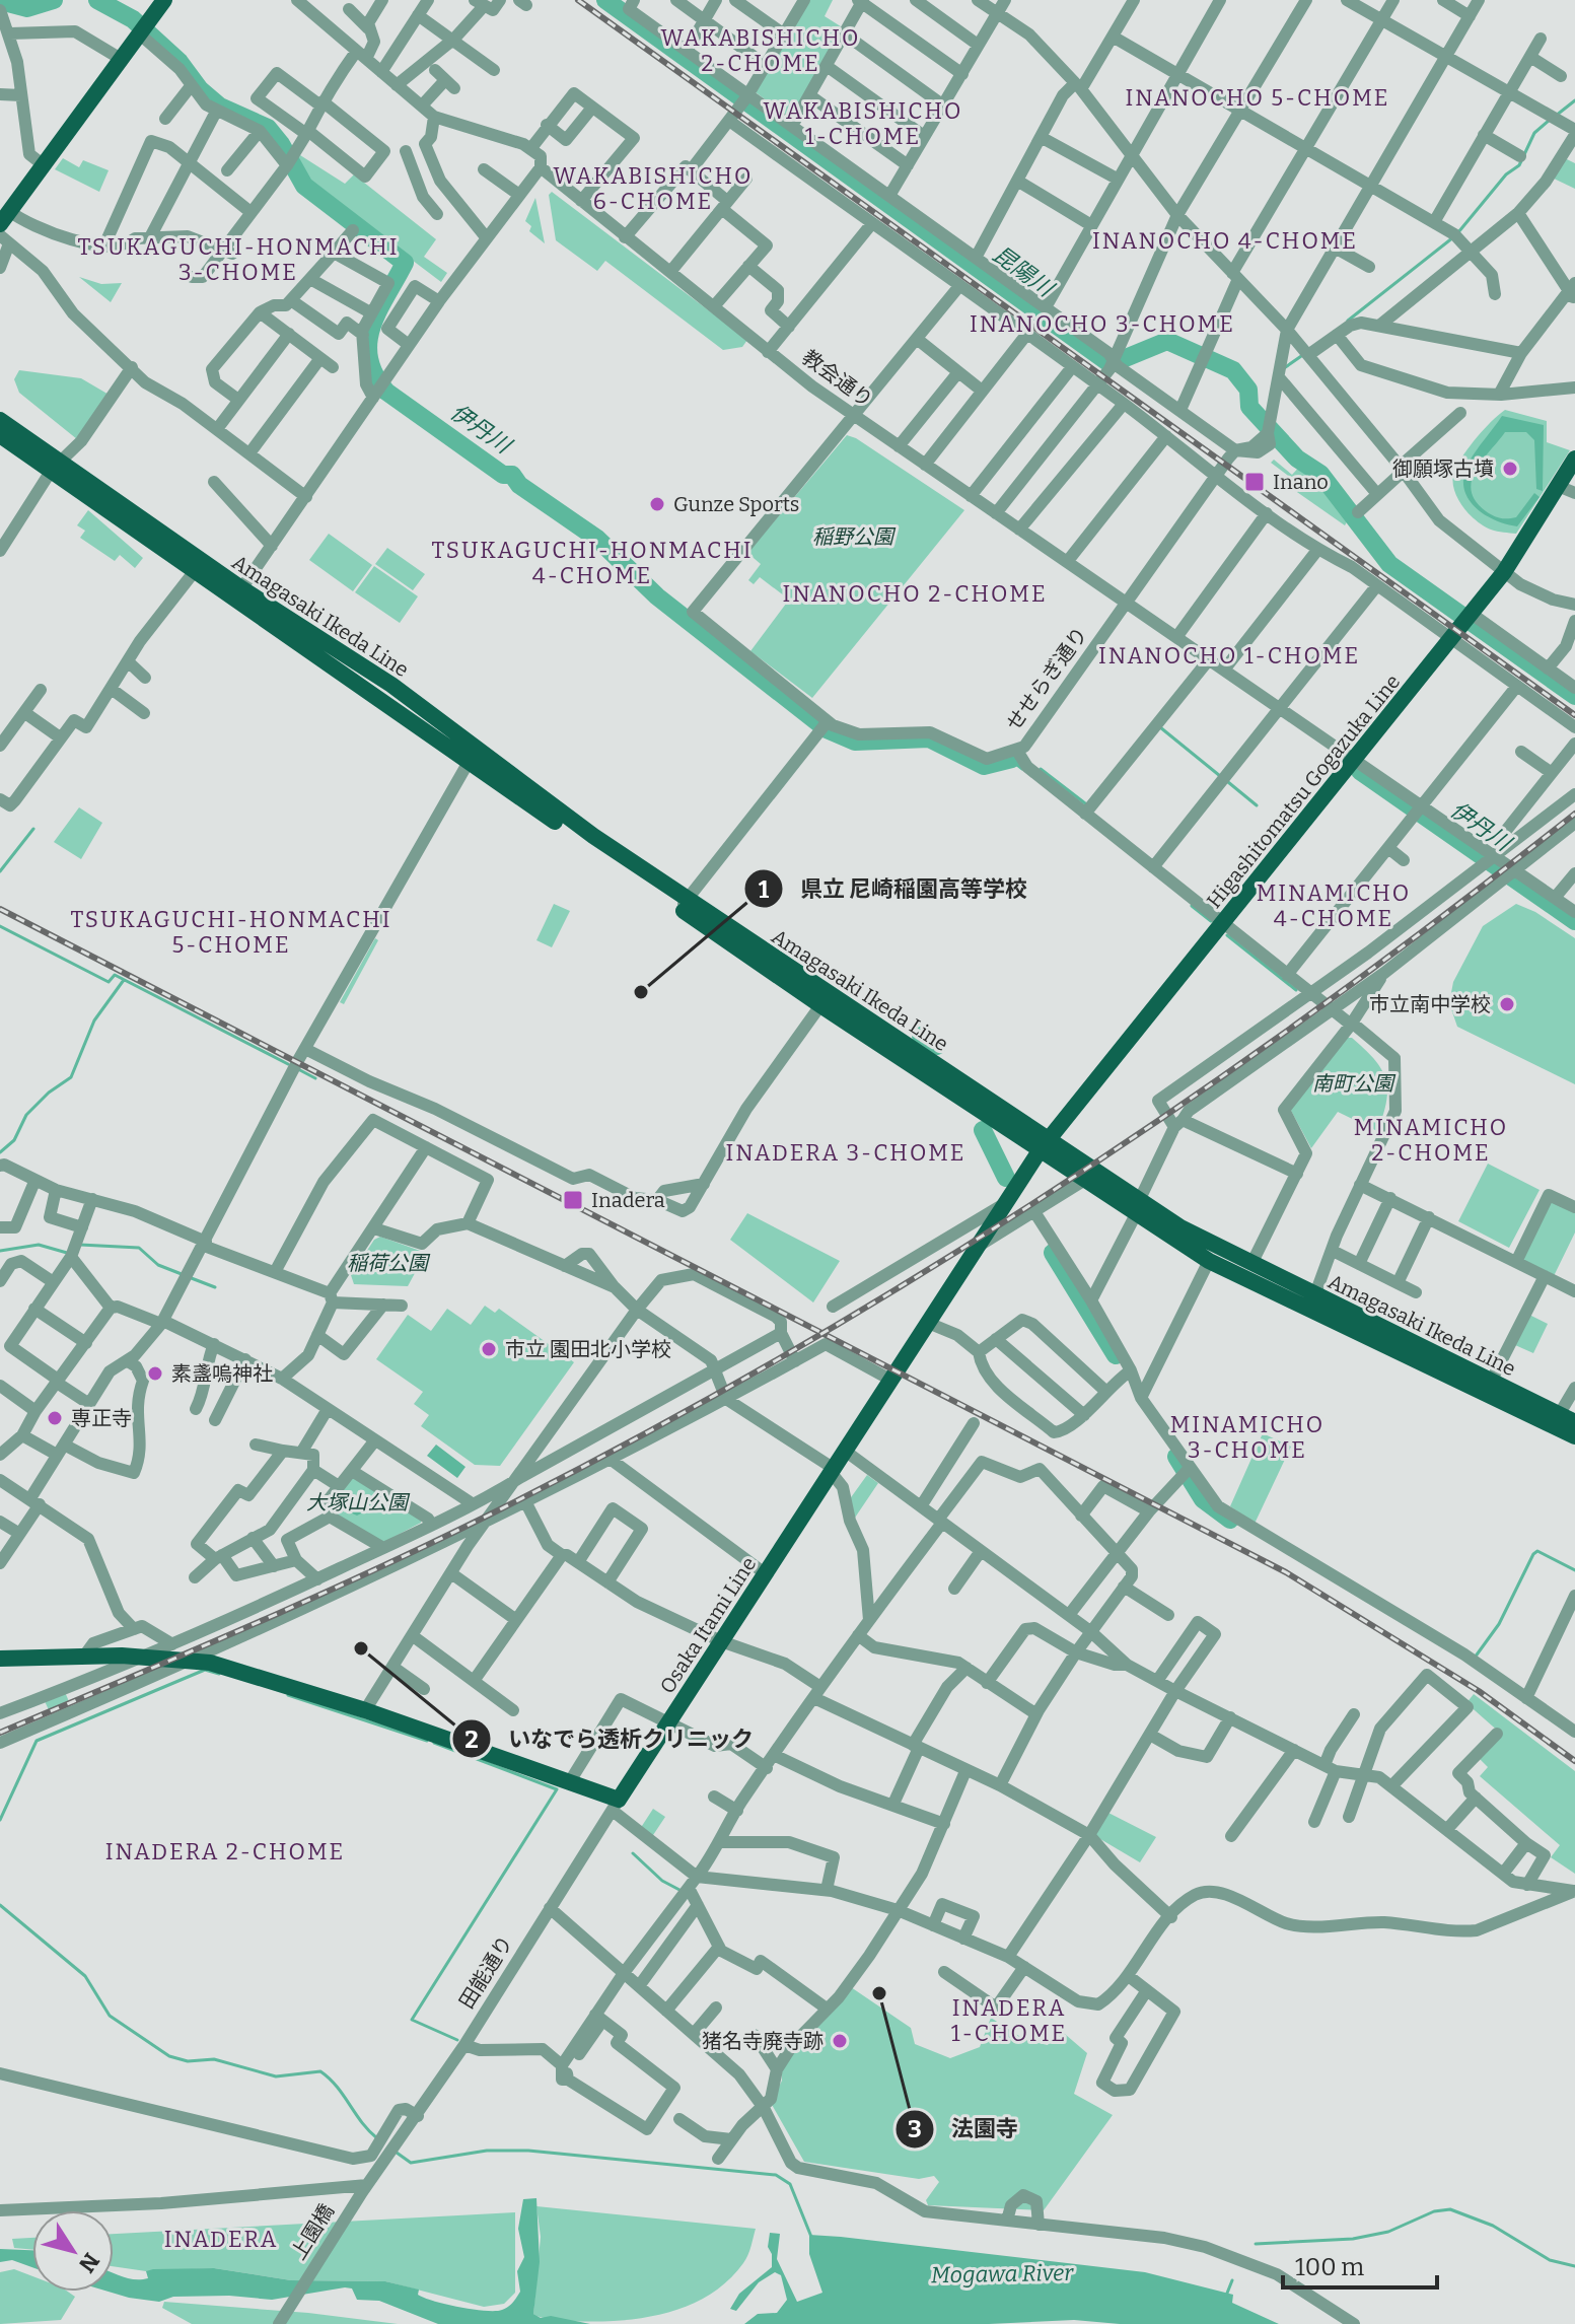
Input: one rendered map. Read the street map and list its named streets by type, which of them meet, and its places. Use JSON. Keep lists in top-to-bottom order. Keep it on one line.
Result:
{"streets":{"main road":["Amagasaki Ikeda Line","Higashitomatsu Gogazuka Line","Osaka Itami Line"],"street":["教会通り","せせらぎ通り","田能通り","上園橋"]},"crossings":[["教会通り","せせらぎ通り"],["教会通り","Higashitomatsu Gogazuka Line"],["Amagasaki Ikeda Line","Higashitomatsu Gogazuka Line"],["Amagasaki Ikeda Line","Osaka Itami Line"],["Higashitomatsu Gogazuka Line","Osaka Itami Line"],["Osaka Itami Line","田能通り"],["田能通り","上園橋"]],"districts":["WAKABISHICHO 2-CHOME","INANOCHO 5-CHOME","WAKABISHICHO 1-CHOME","WAKABISHICHO 6-CHOME","INANOCHO 4-CHOME","TSUKAGUCHI-HONMACHI 3-CHOME","INANOCHO 3-CHOME","TSUKAGUCHI-HONMACHI 4-CHOME","INANOCHO 2-CHOME","INANOCHO 1-CHOME","MINAMICHO 4-CHOME","TSUKAGUCHI-HONMACHI 5-CHOME","MINAMICHO 2-CHOME","INADERA 3-CHOME","MINAMICHO 3-CHOME","INADERA 2-CHOME","INADERA 1-CHOME","INADERA"],"water":["昆陽川","伊丹川","Mogawa River"],"parks":["稲野公園","南町公園","稲荷公園","大塚山公園"],"places":{"other":["御願塚古墳","Gunze Sports","県立 尼崎稲園高等学校","市立南中学校","市立 園田北小学校","素盞嗚神社","専正寺","いなでら透析クリニック","法園寺","猪名寺廃寺跡"],"transit":["Inano","Inadera"]},"scale_bar":"100 m","north":"bottom right"}
